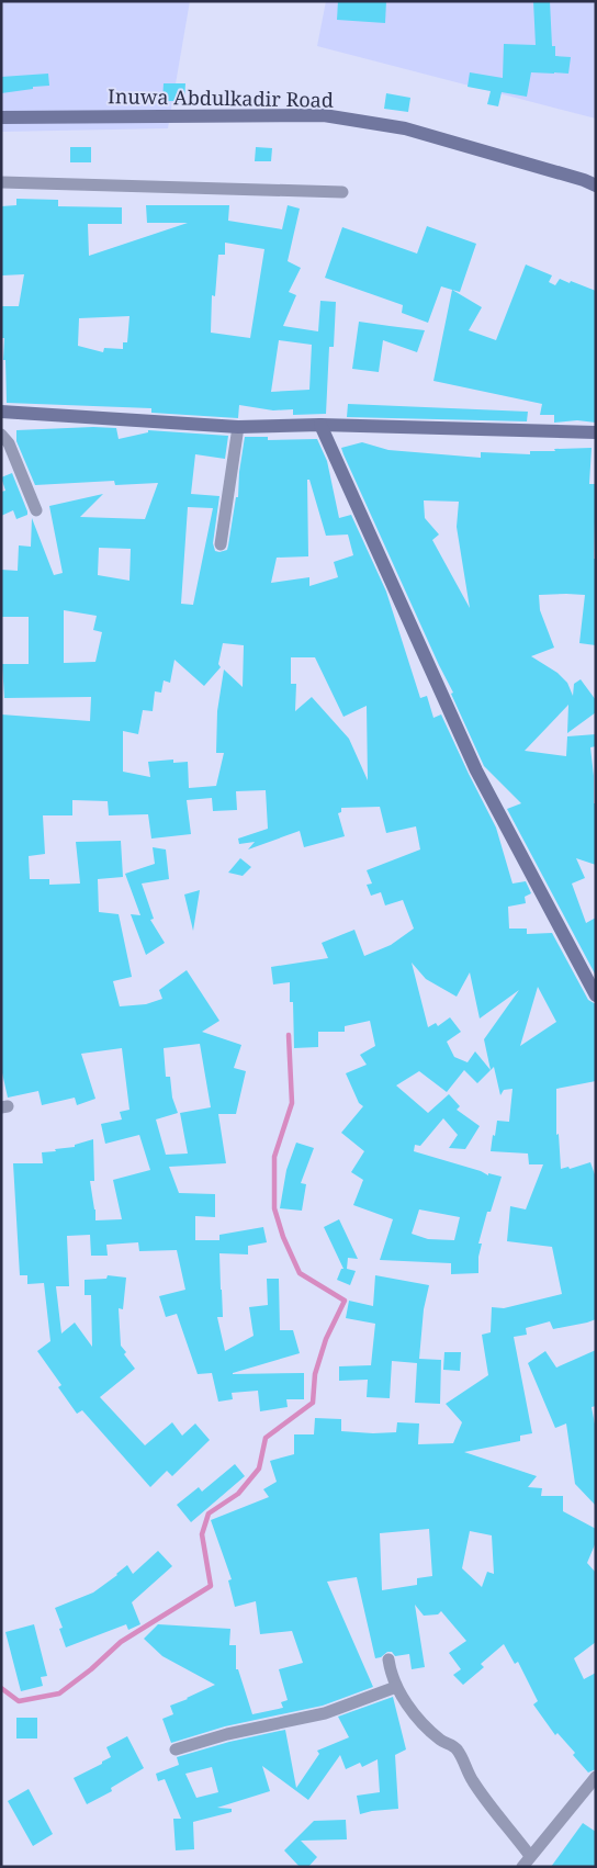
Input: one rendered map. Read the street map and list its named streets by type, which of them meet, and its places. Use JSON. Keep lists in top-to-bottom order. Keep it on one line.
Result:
{"streets":{"street":["Inuwa Abdulkadir Road"]}}
